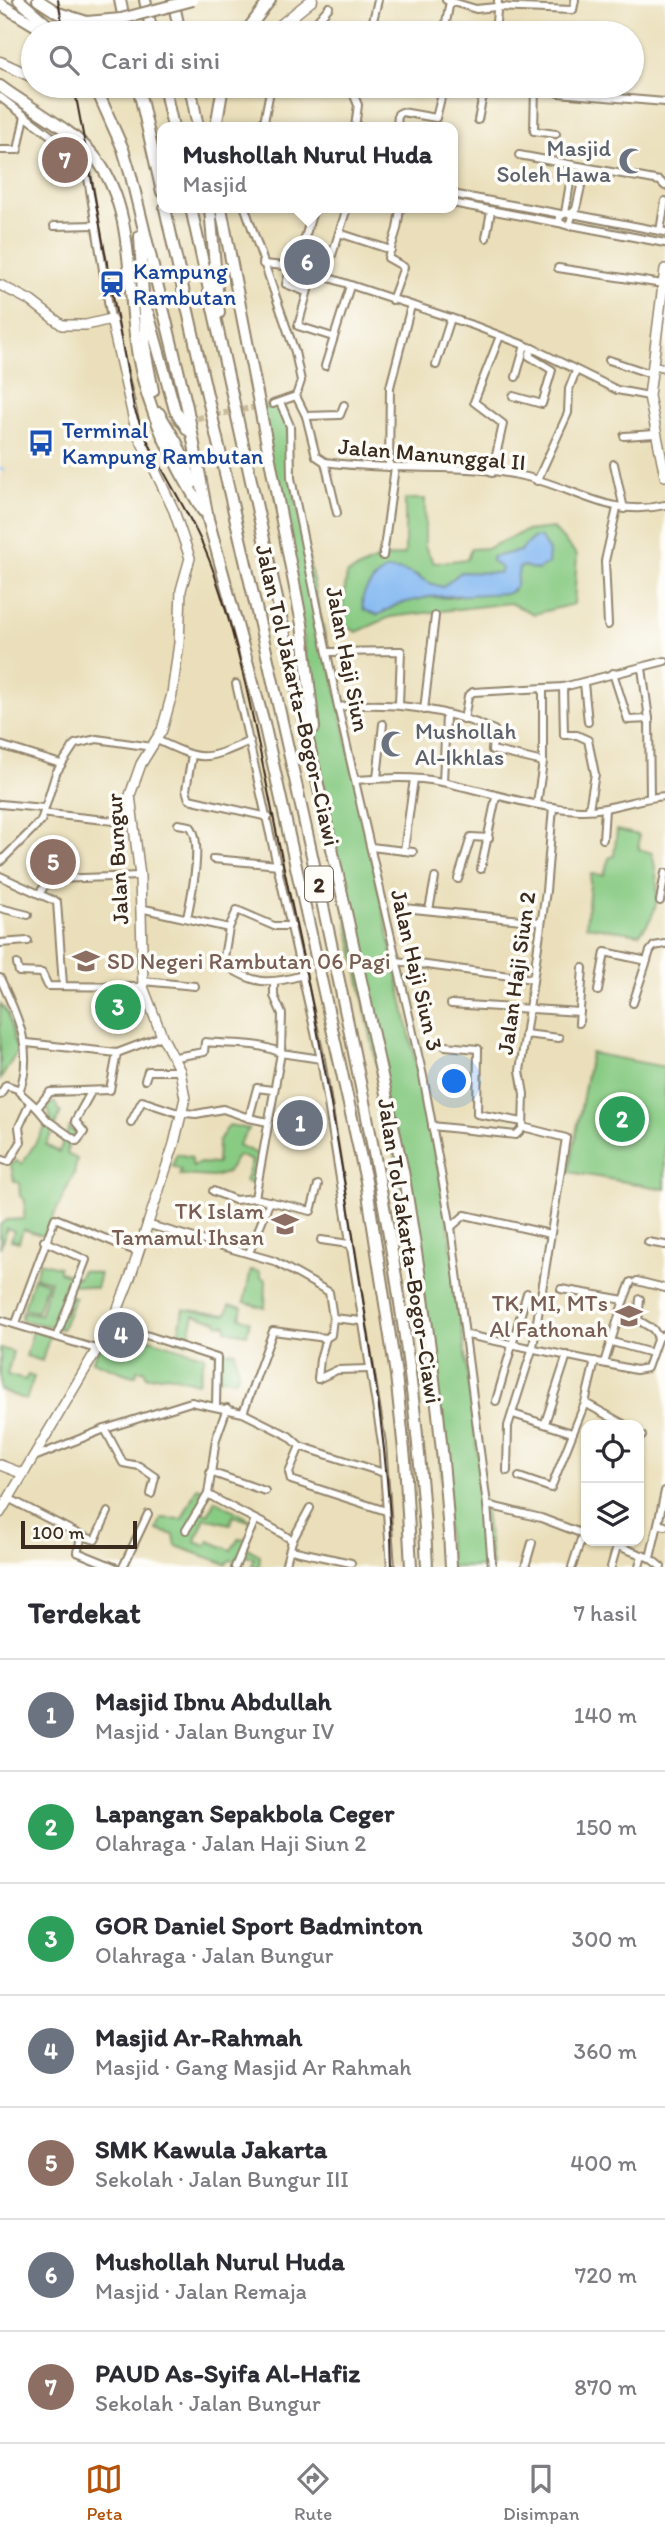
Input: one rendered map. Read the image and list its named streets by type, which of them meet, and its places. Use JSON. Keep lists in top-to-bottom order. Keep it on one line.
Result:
{"streets":{"highway":["Jalan Tol Jakarta–Bogor–Ciawi","2"],"street":["Jalan Manunggal II","Jalan Haji Siun","Jalan Bungur","Jalan Haji Siun 3","Jalan Haji Siun 2"]},"crossings":[["Jalan Manunggal II","Jalan Haji Siun"],["Jalan Haji Siun","Jalan Haji Siun 3"]],"places":{"mosque":["Masjid Soleh Hawa","Mushollah Al-Ikhlas"],"station":["Kampung Rambutan"],"bus stop":["Terminal Kampung Rambutan"],"school or university":["SD Negeri Rambutan 06 Pagi","TK Islam Tamamul Ihsan","TK, MI, MTs Al Fathonah"]},"scale_bar":"100 m","page":{"search":"Cari di sini","popup":["Mushollah Nurul Huda","Masjid"],"pins":["7","6","5","3","2","1","4"],"scale":"100 m","heading":["Terdekat","7 hasil"],"list":[{"mark":"1","name":"Masjid Ibnu Abdullah","note":"Masjid · Jalan Bungur IV","value":"140 m"},{"mark":"2","name":"Lapangan Sepakbola Ceger","note":"Olahraga · Jalan Haji Siun 2","value":"150 m"},{"mark":"3","name":"GOR Daniel Sport Badminton","note":"Olahraga · Jalan Bungur","value":"300 m"},{"mark":"4","name":"Masjid Ar-Rahmah","note":"Masjid · Gang Masjid Ar Rahmah","value":"360 m"},{"mark":"5","name":"SMK Kawula Jakarta","note":"Sekolah · Jalan Bungur III","value":"400 m"},{"mark":"6","name":"Mushollah Nurul Huda","note":"Masjid · Jalan Remaja","value":"720 m"},{"mark":"7","name":"PAUD As-Syifa Al-Hafiz","note":"Sekolah · Jalan Bungur","value":"870 m"}],"nav":["Peta","Rute","Disimpan"]}}
